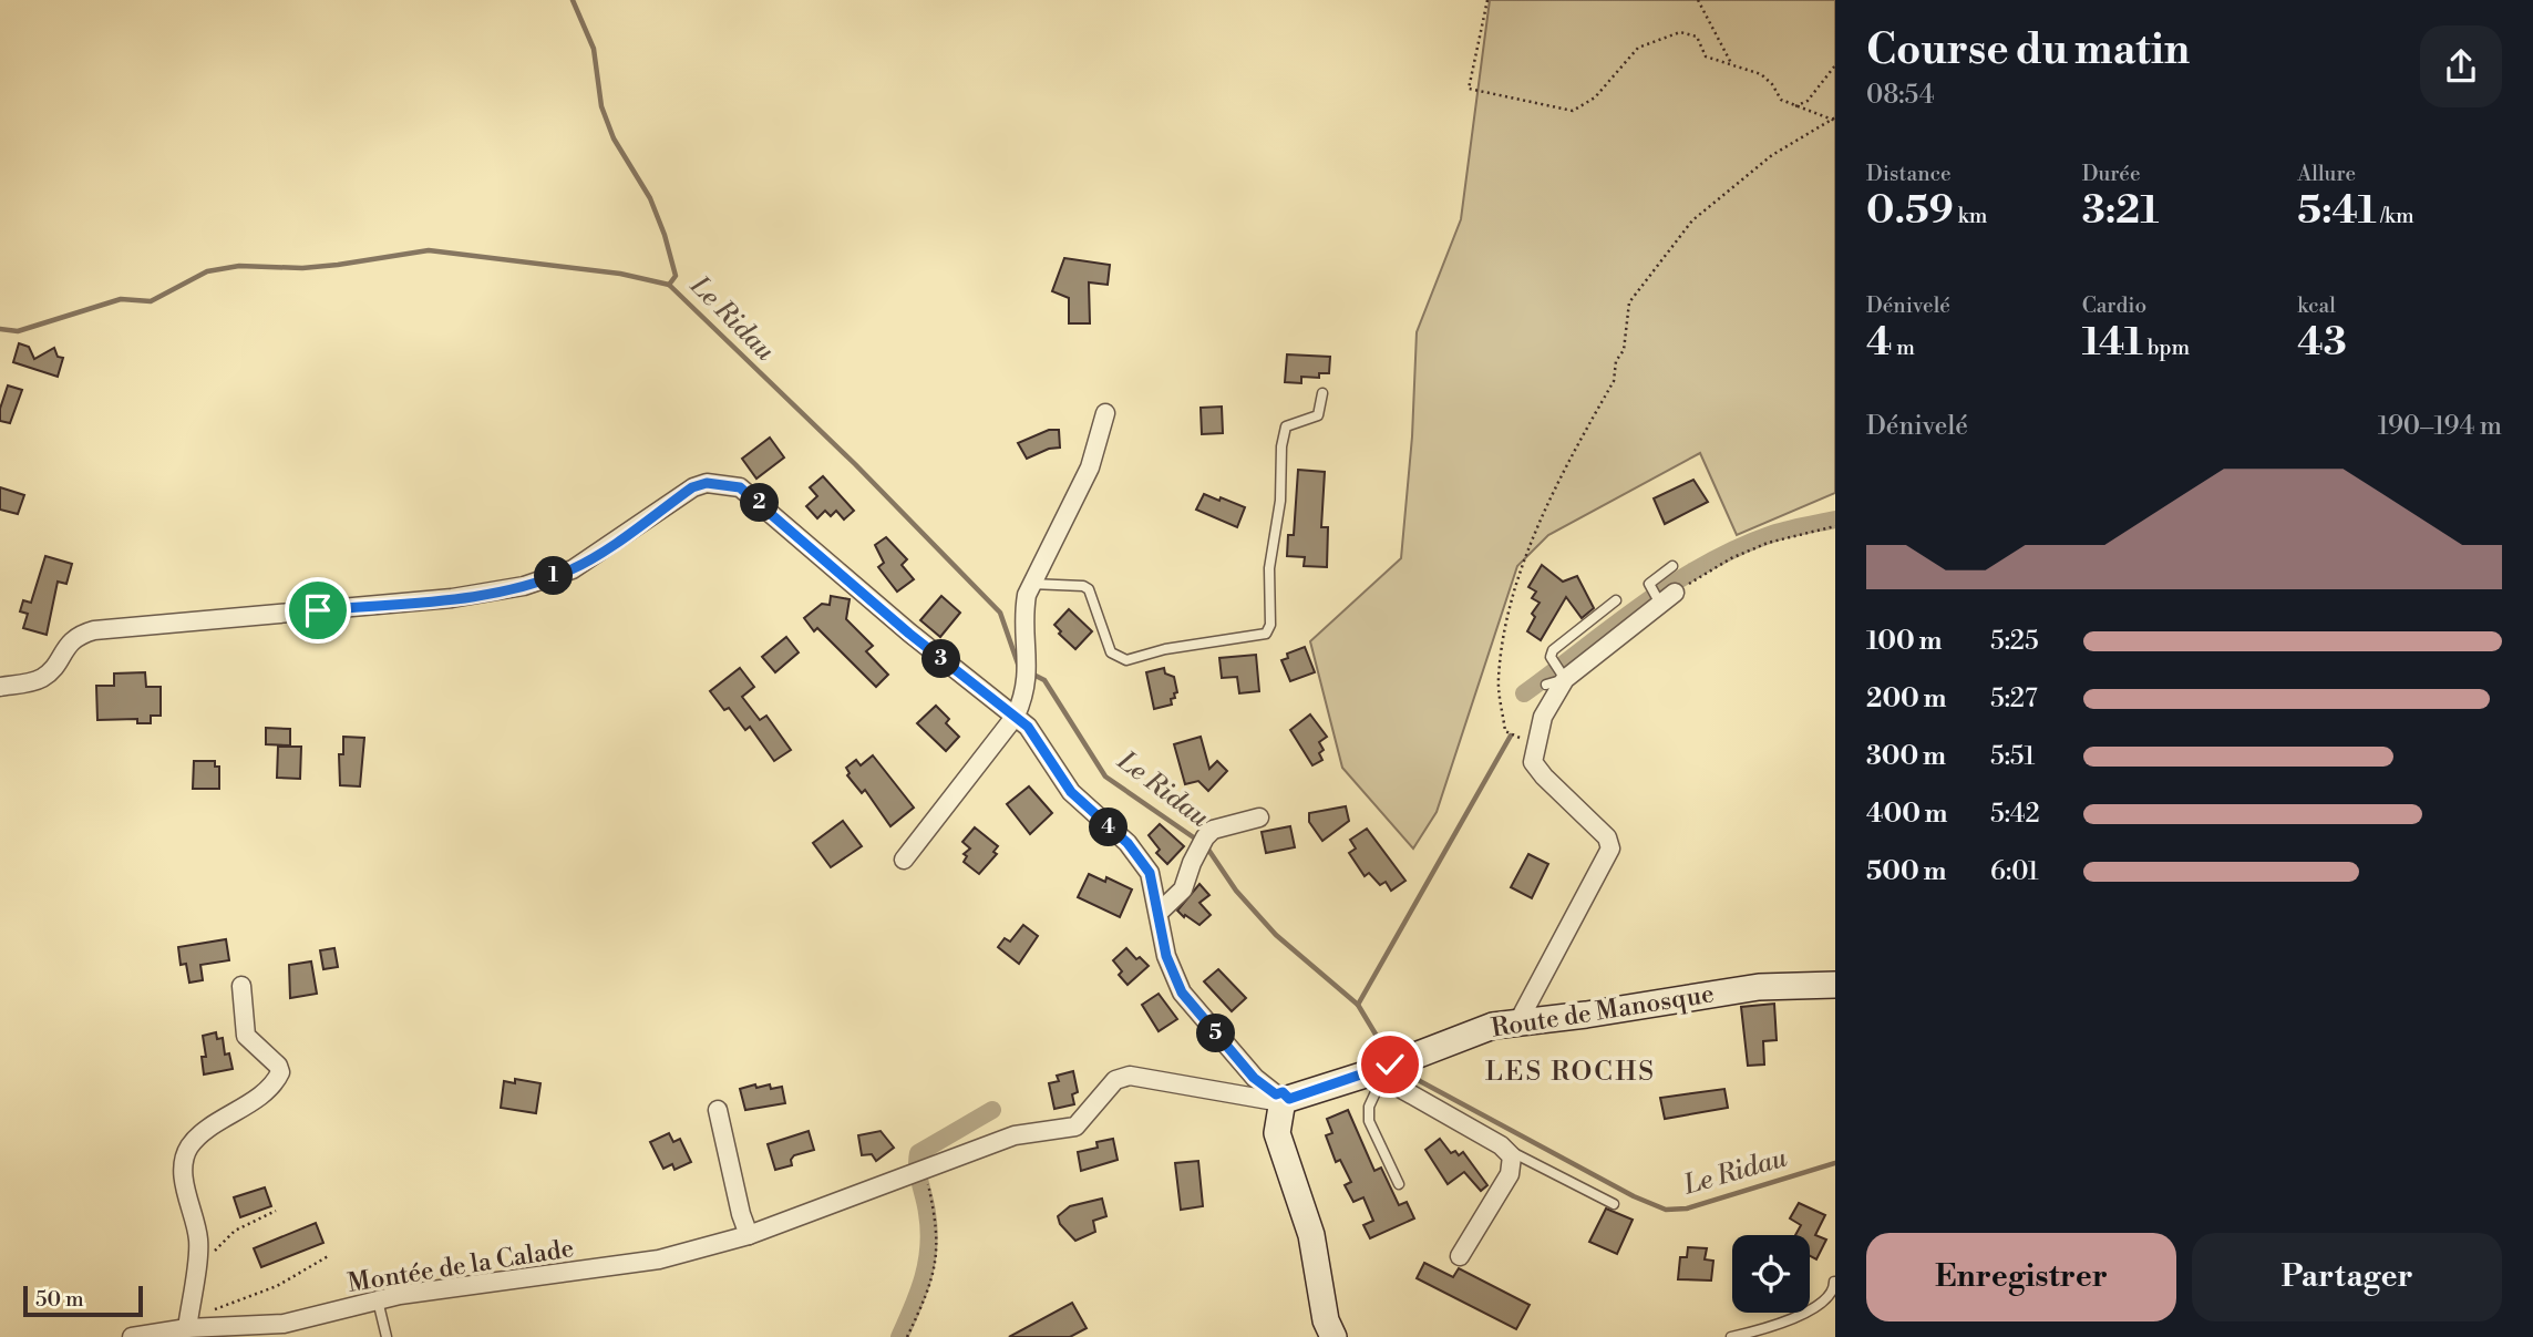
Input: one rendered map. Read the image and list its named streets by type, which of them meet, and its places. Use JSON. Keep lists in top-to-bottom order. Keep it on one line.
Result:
{"streets":{"street":["Route de Manosque","Montée de la Calade"]},"crossings":[["Route de Manosque","Montée de la Calade"]],"districts":["LES ROCHS"],"water":["Le Ridau"],"scale_bar":"50 m","page":{"heading":["Course du matin","08:54"],"stats":[["Distance","0.59 km"],["Durée","3:21"],["Allure","5:41 /km"],["Dénivelé","4 m"],["Cardio","141 bpm"],["kcal","43"]],"chart":["Dénivelé","190–194 m"],"pins":["2","1","3","4","5"],"list":[{"name":"100 m","note":"5:25"},{"name":"200 m","note":"5:27"},{"name":"300 m","note":"5:51"},{"name":"400 m","note":"5:42"},{"name":"500 m","note":"6:01"}],"buttons":["Enregistrer","Partager"],"scale":"50 m"}}
